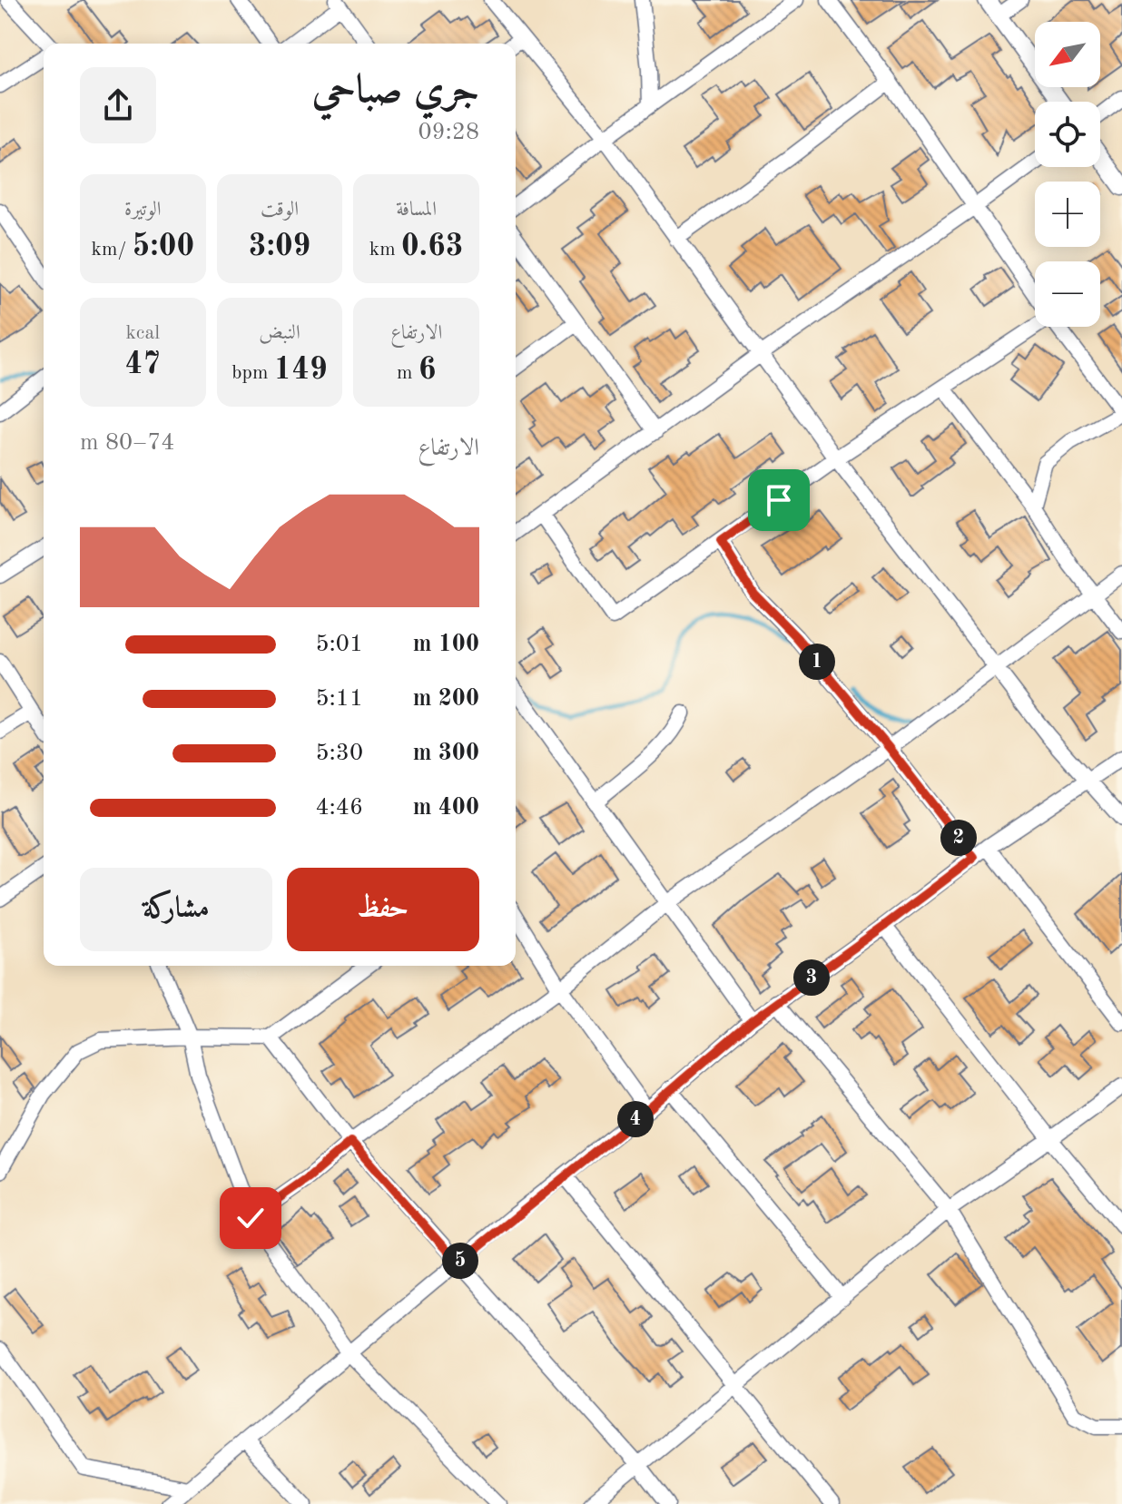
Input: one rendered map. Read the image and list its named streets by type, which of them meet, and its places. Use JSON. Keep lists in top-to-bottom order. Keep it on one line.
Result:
{"north":"bottom left","page":{"map_buttons":["+","−"],"heading":["جري صباحي","09:28"],"stats":[["المسافة","0.63 km"],["الوقت","3:09"],["الوتيرة","5:00 /km"],["الارتفاع","6 m"],["النبض","149 bpm"],["kcal","47"]],"chart":["الارتفاع","74–80 m"],"list":[{"name":"100 m","note":"5:01"},{"name":"200 m","note":"5:11"},{"name":"300 m","note":"5:30"},{"name":"400 m","note":"4:46"}],"pins":["1","2","3","4","5"],"buttons":["حفظ","مشاركة"]}}
